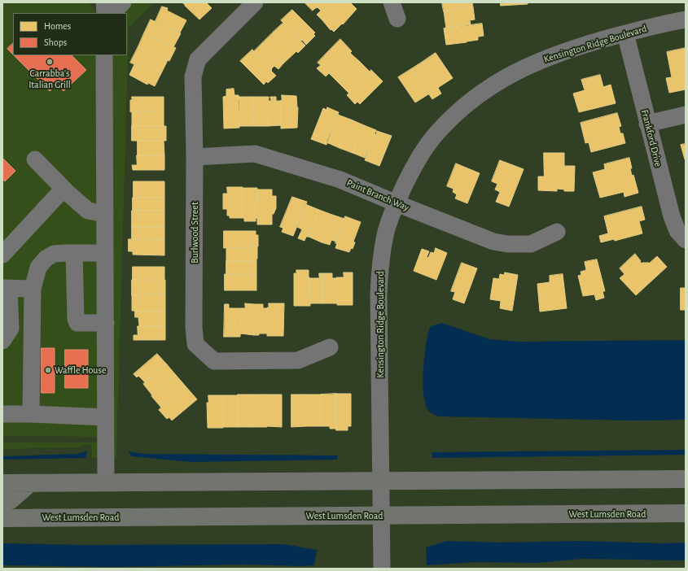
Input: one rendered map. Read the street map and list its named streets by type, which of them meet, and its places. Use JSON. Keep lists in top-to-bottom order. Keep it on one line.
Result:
{"streets":{"main road":["West Lumsden Road"],"street":["Kensington Ridge Boulevard","Frankford Drive","Paint Branch Way","Burlwood Street"]},"crossings":[["Kensington Ridge Boulevard","Frankford Drive"],["Kensington Ridge Boulevard","Paint Branch Way"],["Kensington Ridge Boulevard","West Lumsden Road"],["Paint Branch Way","Burlwood Street"]],"places":["Carrabba's Italian Grill","Waffle House"],"legend":["Homes","Shops"]}
